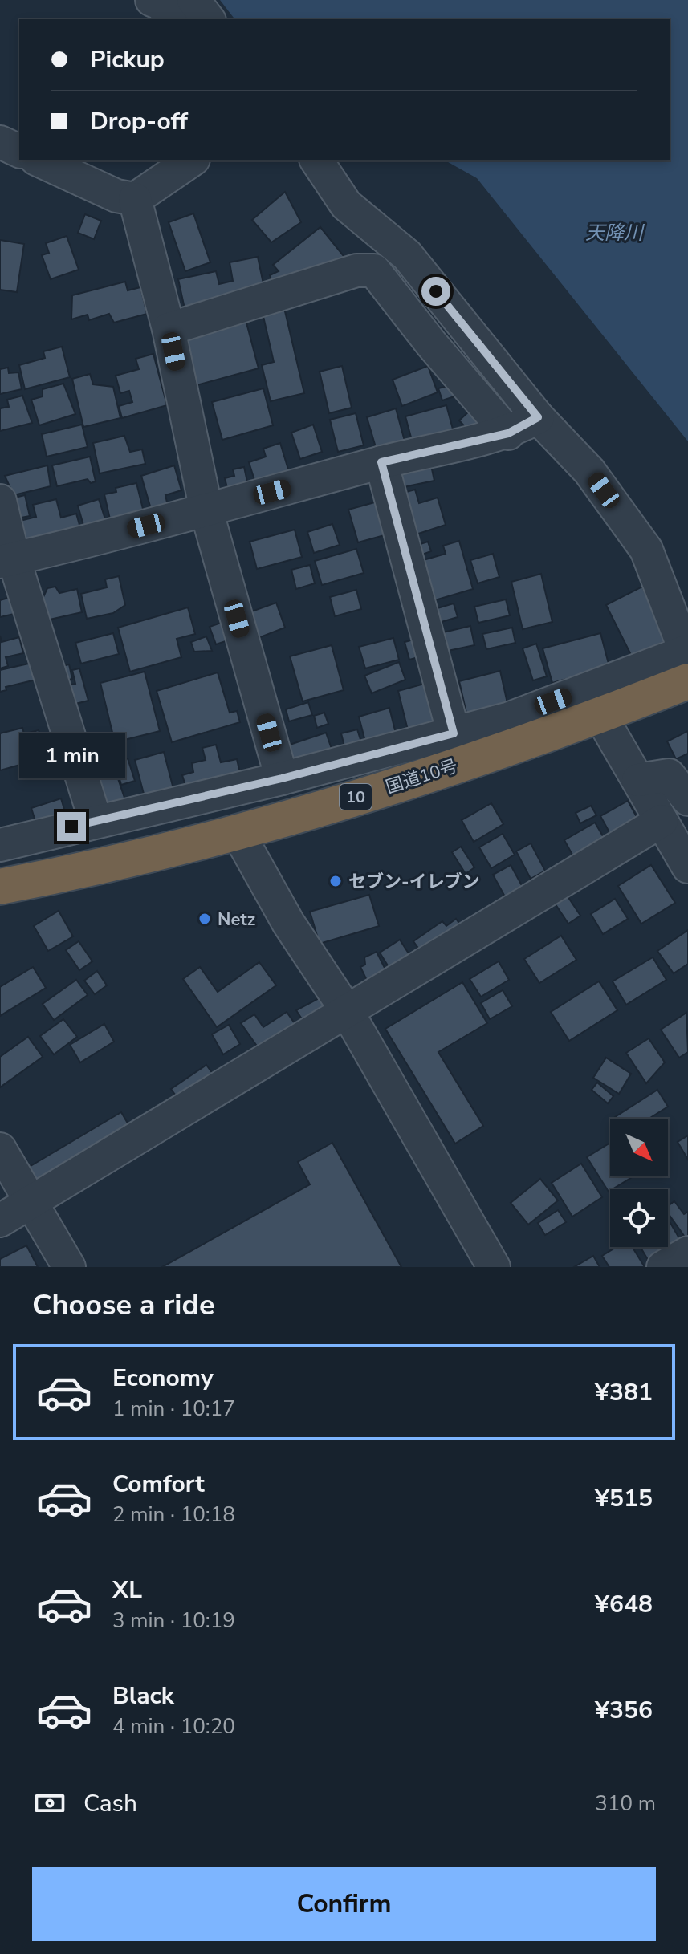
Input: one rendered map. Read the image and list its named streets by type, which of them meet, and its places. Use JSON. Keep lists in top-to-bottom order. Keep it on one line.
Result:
{"streets":{"highway":["国道10号","10"]},"water":["天降川"],"places":["セブン-イレブン","Netz"],"north":"bottom right","page":{"banner":["Pickup","Drop-off"],"bubble":"1 min","heading":"Choose a ride","list":[{"name":"Economy","note":"1 min · 10:17","value":"¥381"},{"name":"Comfort","note":"2 min · 10:18","value":"¥515"},{"name":"XL","note":"3 min · 10:19","value":"¥648"},{"name":"Black","note":"4 min · 10:20","value":"¥356"}],"pay":["Cash","310 m"],"buttons":"Confirm"}}
